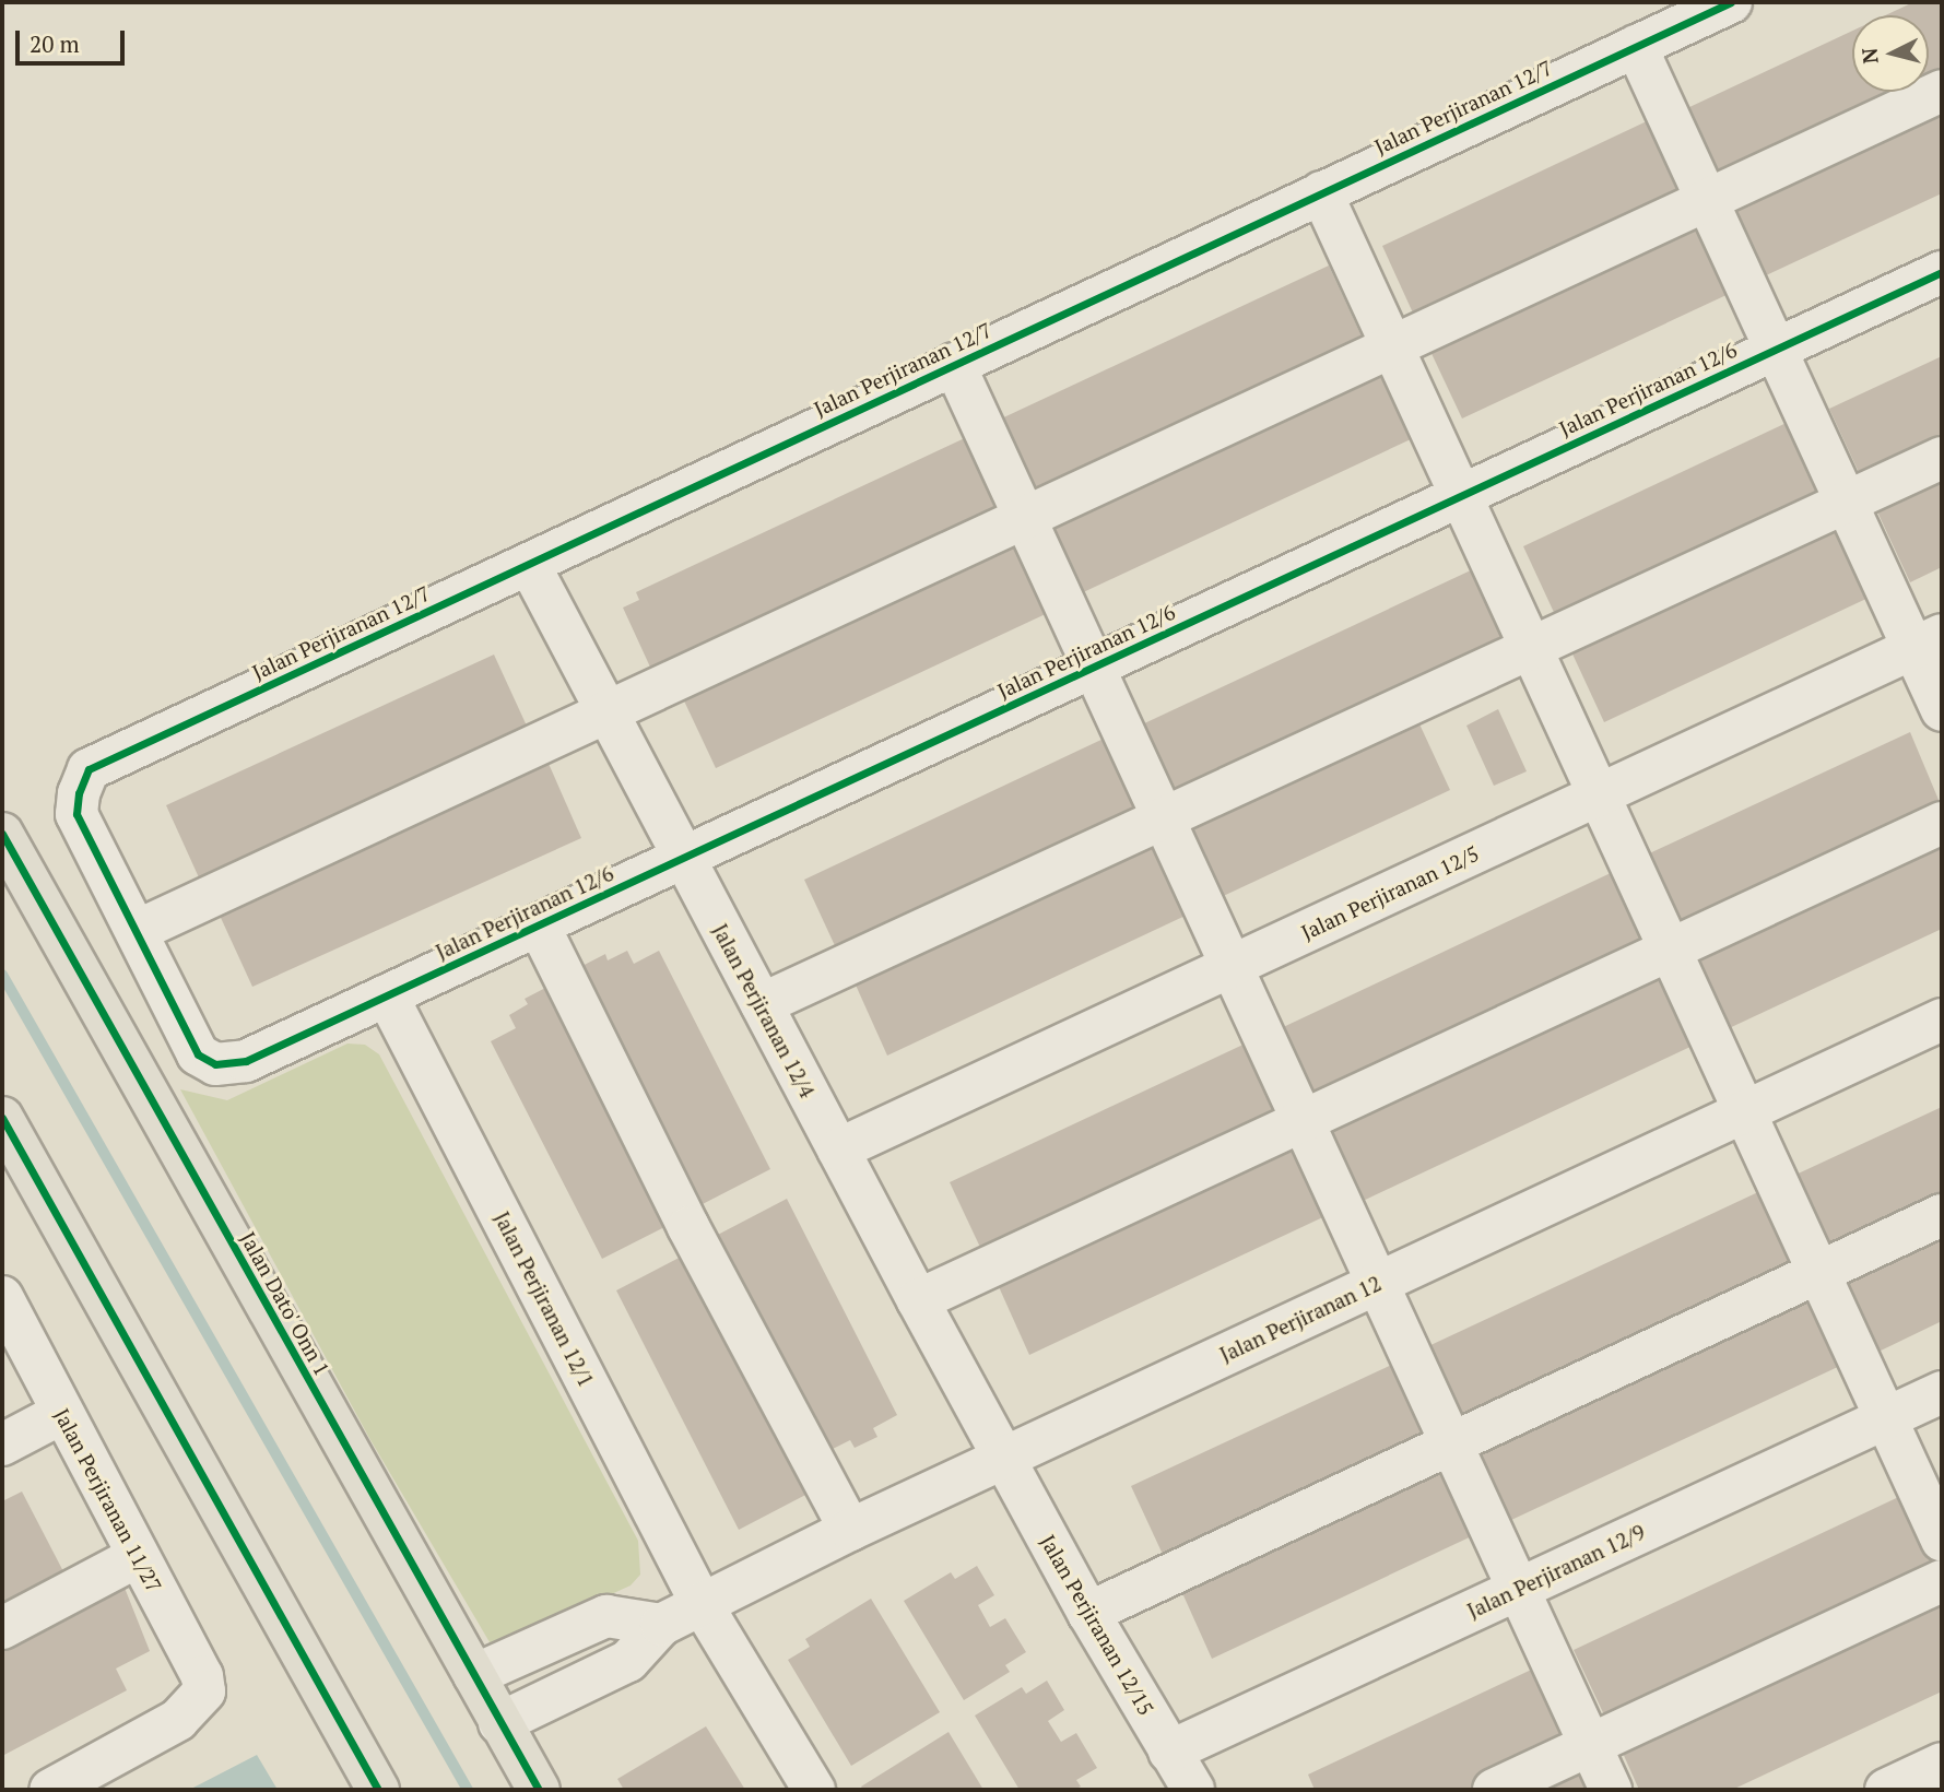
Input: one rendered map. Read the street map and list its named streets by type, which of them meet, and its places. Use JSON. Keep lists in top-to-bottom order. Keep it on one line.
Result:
{"streets":{"main road":["Jalan Dato' Onn 1"],"street":["Jalan Perjiranan 12/7","Jalan Perjiranan 12/6","Jalan Perjiranan 12/5","Jalan Perjiranan 12/4","Jalan Perjiranan 12/1","Jalan Perjiranan 12","Jalan Perjiranan 11/27","Jalan Perjiranan 12/9","Jalan Perjiranan 12/15"]},"crossings":[["Jalan Perjiranan 12/7","Jalan Perjiranan 12/6"],["Jalan Perjiranan 12/7","Jalan Perjiranan 12/4"],["Jalan Perjiranan 12/6","Jalan Perjiranan 12/4"],["Jalan Perjiranan 12/6","Jalan Perjiranan 12/1"],["Jalan Perjiranan 12/5","Jalan Perjiranan 12/4"],["Jalan Perjiranan 12/4","Jalan Perjiranan 12"],["Jalan Perjiranan 12/4","Jalan Perjiranan 12/15"],["Jalan Perjiranan 12/1","Jalan Perjiranan 12"],["Jalan Dato' Onn 1","Jalan Perjiranan 12"],["Jalan Perjiranan 12","Jalan Perjiranan 12/15"],["Jalan Perjiranan 12/9","Jalan Perjiranan 12/15"]],"scale_bar":"20 m","north":"left"}
